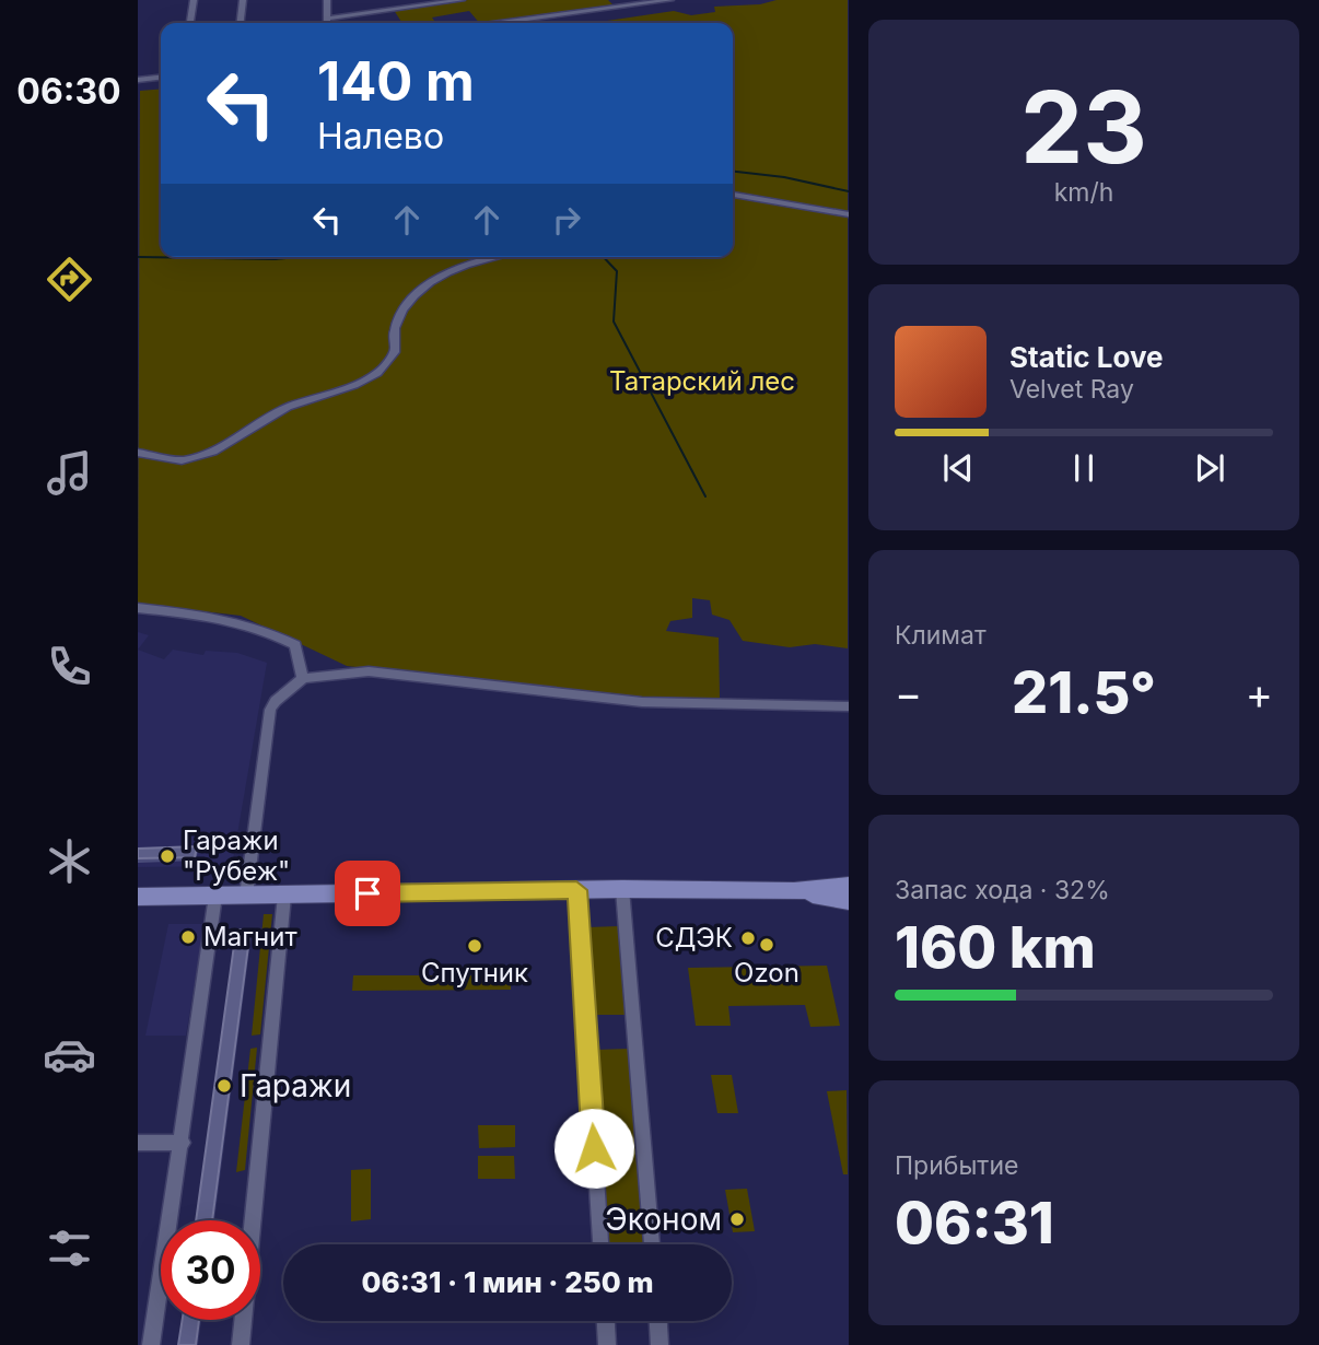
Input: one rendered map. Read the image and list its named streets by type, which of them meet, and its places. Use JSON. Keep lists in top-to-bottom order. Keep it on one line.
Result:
{"parks":["Татарский лес"],"places":["Гаражи \"Рубеж\"","Магнит","СДЭК","Ozon","Спутник","Гаражи","Эконом"],"page":{"tabs":"06:30","tile":[["23","km/h"],"Климат",["Запас хода · 32%","160 km"],["Прибытие","06:31"]],"turn":["140 m","Налево"],"song":["Static Love","Velvet Ray"],"heat":["−","21.5°","+"],"limit":"30","trip":"06:31 · 1 мин · 250 m"}}
